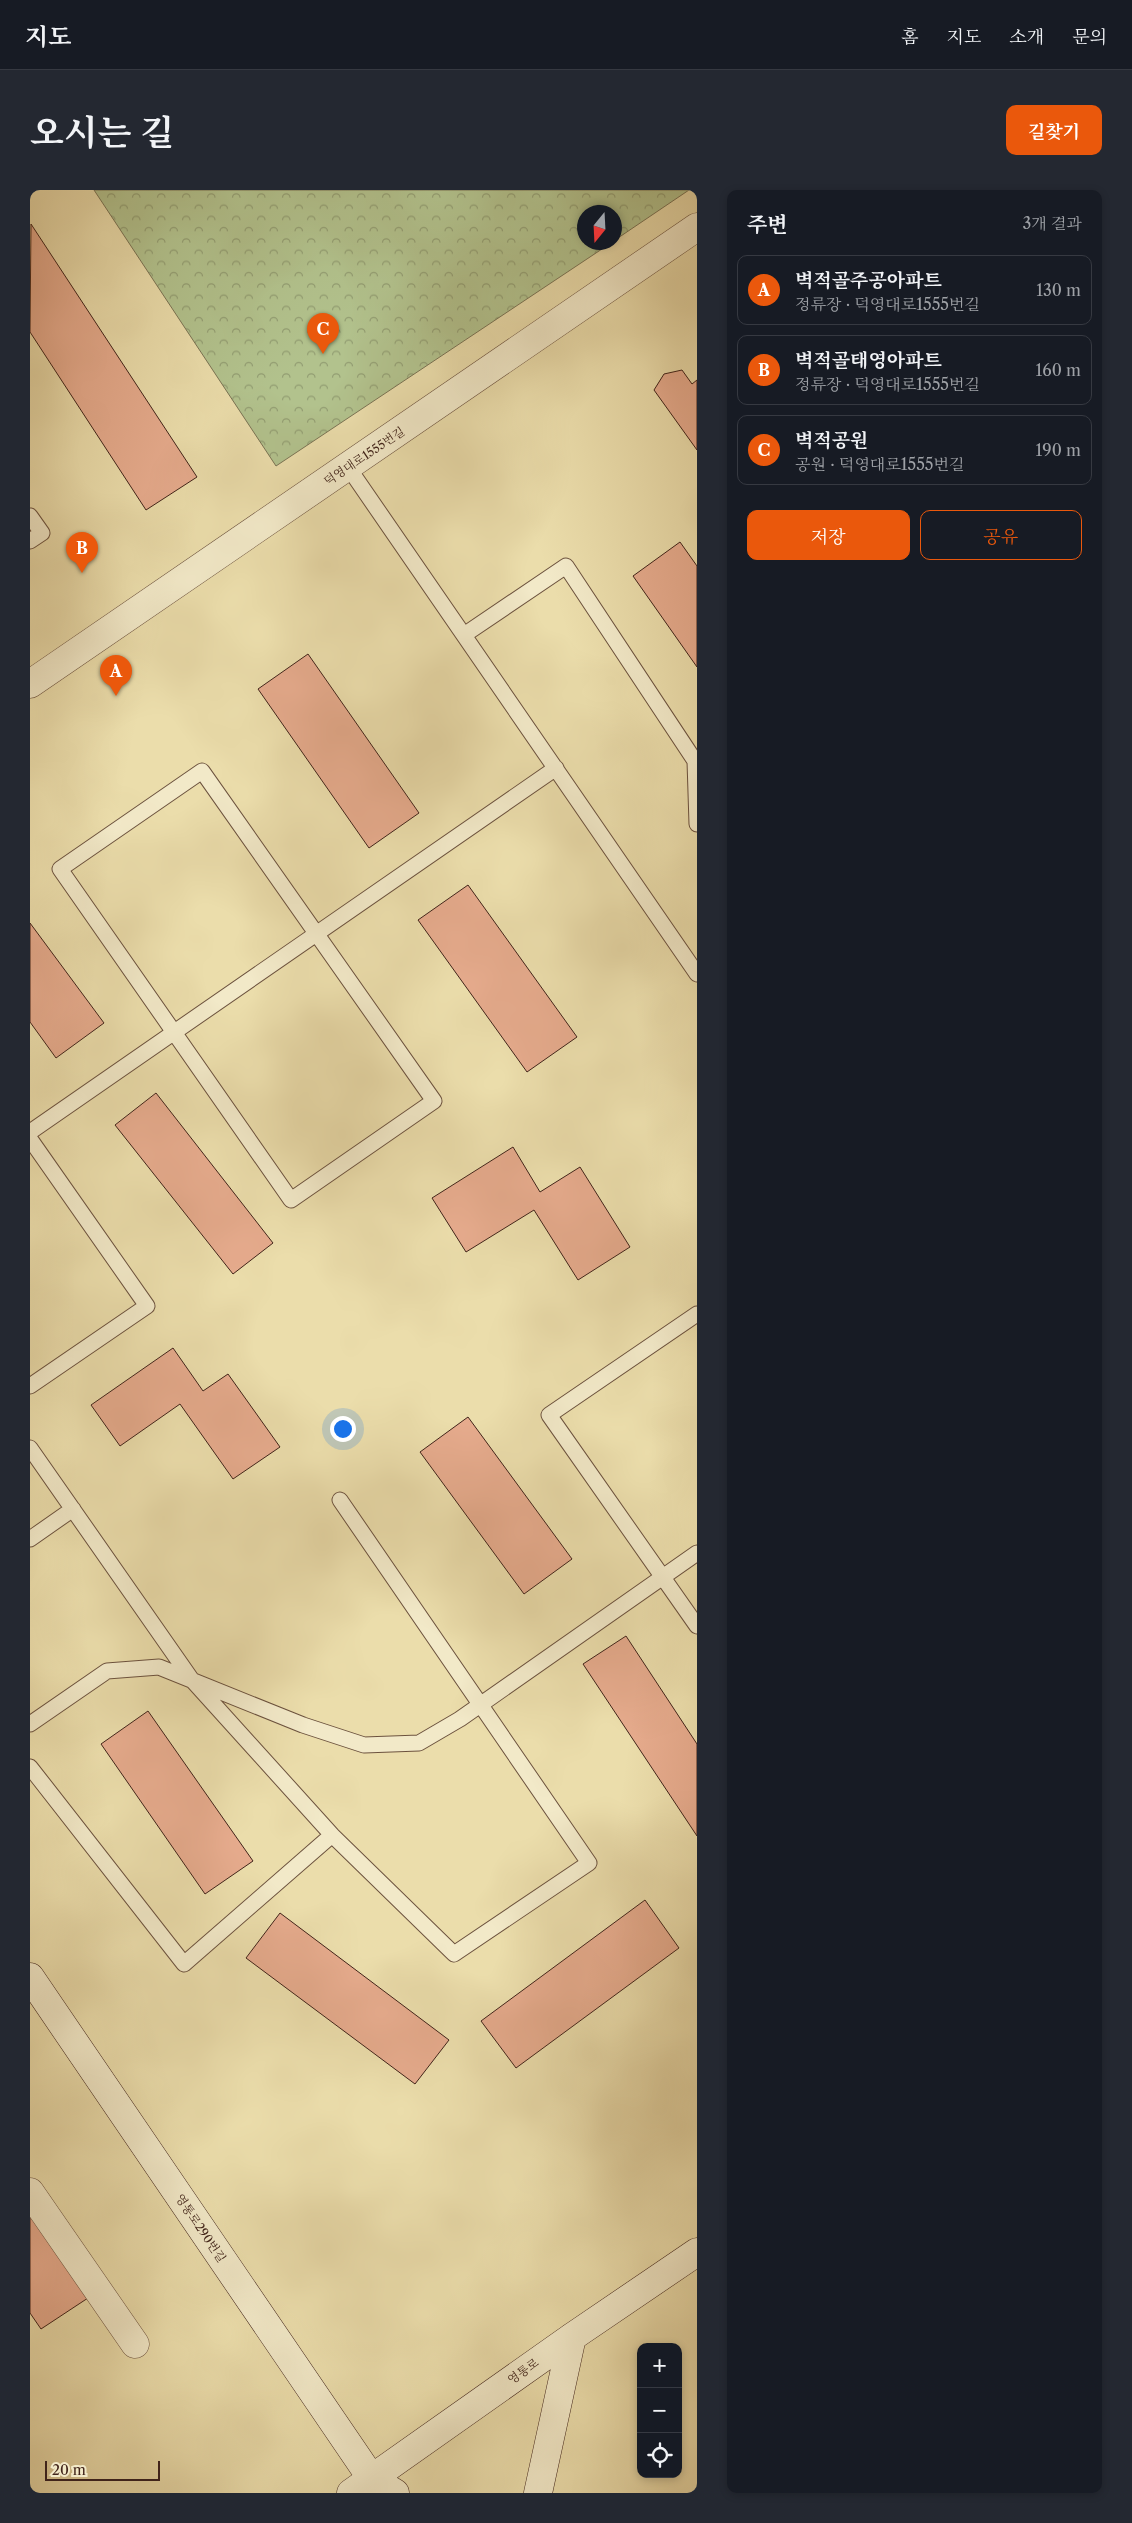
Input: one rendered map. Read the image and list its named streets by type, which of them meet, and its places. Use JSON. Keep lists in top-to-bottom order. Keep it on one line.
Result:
{"streets":{"street":["덕영대로1555번길","영통로290번길","영통로"]},"crossings":[["영통로290번길","영통로"]],"scale_bar":"20 m","north":"bottom","page":{"header":"지도","nav":["홈","지도","소개","문의"],"title":"오시는 길","buttons":["길찾기",["저장","공유"]],"heading":["주변","3개 결과"],"list":[{"mark":"A","name":"벽적골주공아파트","note":"정류장 · 덕영대로1555번길","value":"130 m"},{"mark":"B","name":"벽적골태영아파트","note":"정류장 · 덕영대로1555번길","value":"160 m"},{"mark":"C","name":"벽적공원","note":"공원 · 덕영대로1555번길","value":"190 m"}],"pins":["C","B","A"],"map_buttons":["+","−"],"scale":"20 m"}}
